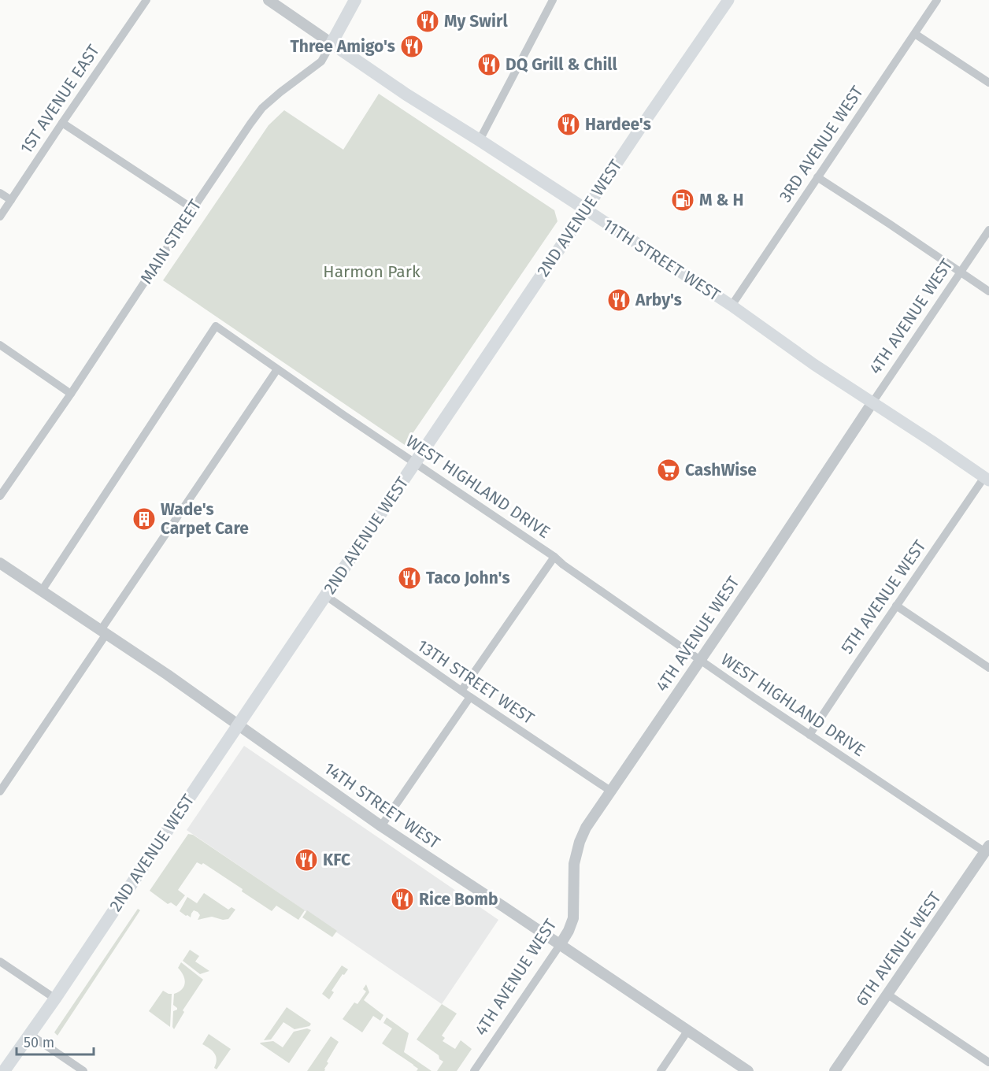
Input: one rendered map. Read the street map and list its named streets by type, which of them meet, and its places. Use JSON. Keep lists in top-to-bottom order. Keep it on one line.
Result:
{"streets":{"main road":["2ND AVENUE WEST","MAIN STREET","11TH STREET WEST"],"street":["1ST AVENUE EAST","3RD AVENUE WEST","4TH AVENUE WEST","WEST HIGHLAND DRIVE","5TH AVENUE WEST","13TH STREET WEST","14TH STREET WEST","6TH AVENUE WEST"]},"crossings":[["3RD AVENUE WEST","11TH STREET WEST"],["2ND AVENUE WEST","11TH STREET WEST"],["2ND AVENUE WEST","WEST HIGHLAND DRIVE"],["2ND AVENUE WEST","13TH STREET WEST"],["2ND AVENUE WEST","14TH STREET WEST"],["MAIN STREET","11TH STREET WEST"],["11TH STREET WEST","4TH AVENUE WEST"],["11TH STREET WEST","5TH AVENUE WEST"],["4TH AVENUE WEST","WEST HIGHLAND DRIVE"],["4TH AVENUE WEST","13TH STREET WEST"],["4TH AVENUE WEST","14TH STREET WEST"],["WEST HIGHLAND DRIVE","5TH AVENUE WEST"],["WEST HIGHLAND DRIVE","14TH STREET WEST"],["WEST HIGHLAND DRIVE","6TH AVENUE WEST"]],"parks":["Harmon Park"],"places":{"restaurant":["My Swirl","Three Amigo's","DQ Grill & Chill","Hardee's","Arby's","Taco John's","KFC","Rice Bomb"],"fuel station":["M & H"],"supermarket":["CashWise"],"building":["Wade's Carpet Care"]},"scale_bar":"50 m"}
